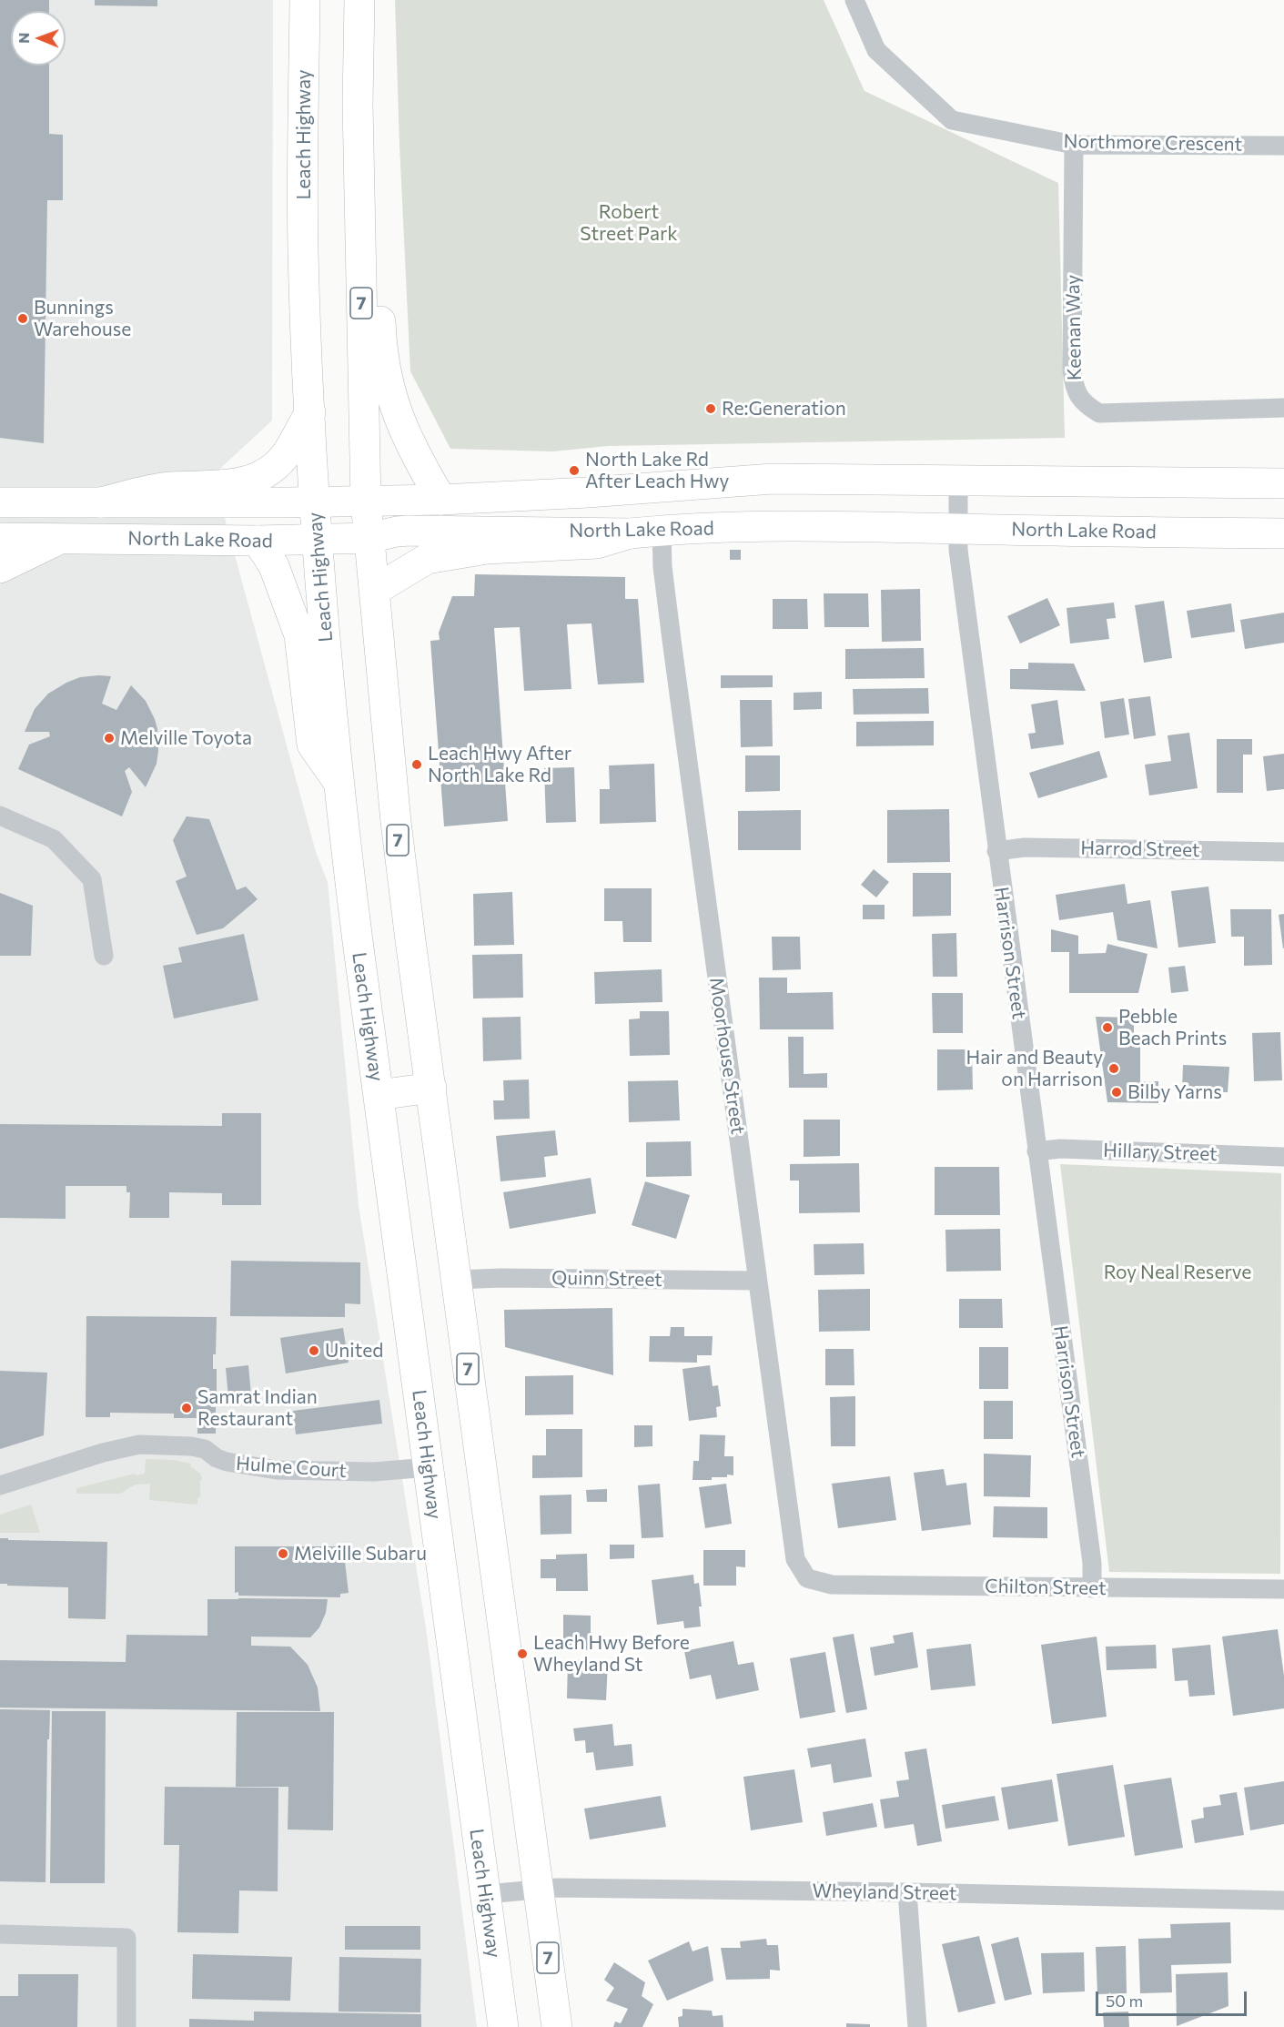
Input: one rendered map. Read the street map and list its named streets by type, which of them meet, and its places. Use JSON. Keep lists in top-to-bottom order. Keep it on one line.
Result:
{"streets":{"main road":["Leach Highway","7","North Lake Road"],"street":["Northmore Crescent","Keenan Way","Harrod Street","Harrison Street","Moorhouse Street","Hillary Street","Quinn Street","Hulme Court","Chilton Street","Wheyland Street"]},"crossings":[["Leach Highway","North Lake Road"],["Leach Highway","Hulme Court"],["Leach Highway","Wheyland Street"],["Northmore Crescent","Keenan Way"],["7","North Lake Road"],["7","Quinn Street"],["7","Wheyland Street"],["North Lake Road","Harrison Street"],["North Lake Road","Moorhouse Street"],["Harrod Street","Harrison Street"],["Harrison Street","Hillary Street"],["Harrison Street","Chilton Street"],["Moorhouse Street","Quinn Street"],["Moorhouse Street","Chilton Street"]],"parks":["Robert Street Park","Roy Neal Reserve"],"places":["Bunnings Warehouse","Re:Generation","North Lake Rd After Leach Hwy","Melville Toyota","Leach Hwy After North Lake Rd","Pebble Beach Prints","Hair and Beauty on Harrison","Bilby Yarns","United","Samrat Indian Restaurant","Melville Subaru","Leach Hwy Before Wheyland St"],"scale_bar":"50 m","north":"left"}
